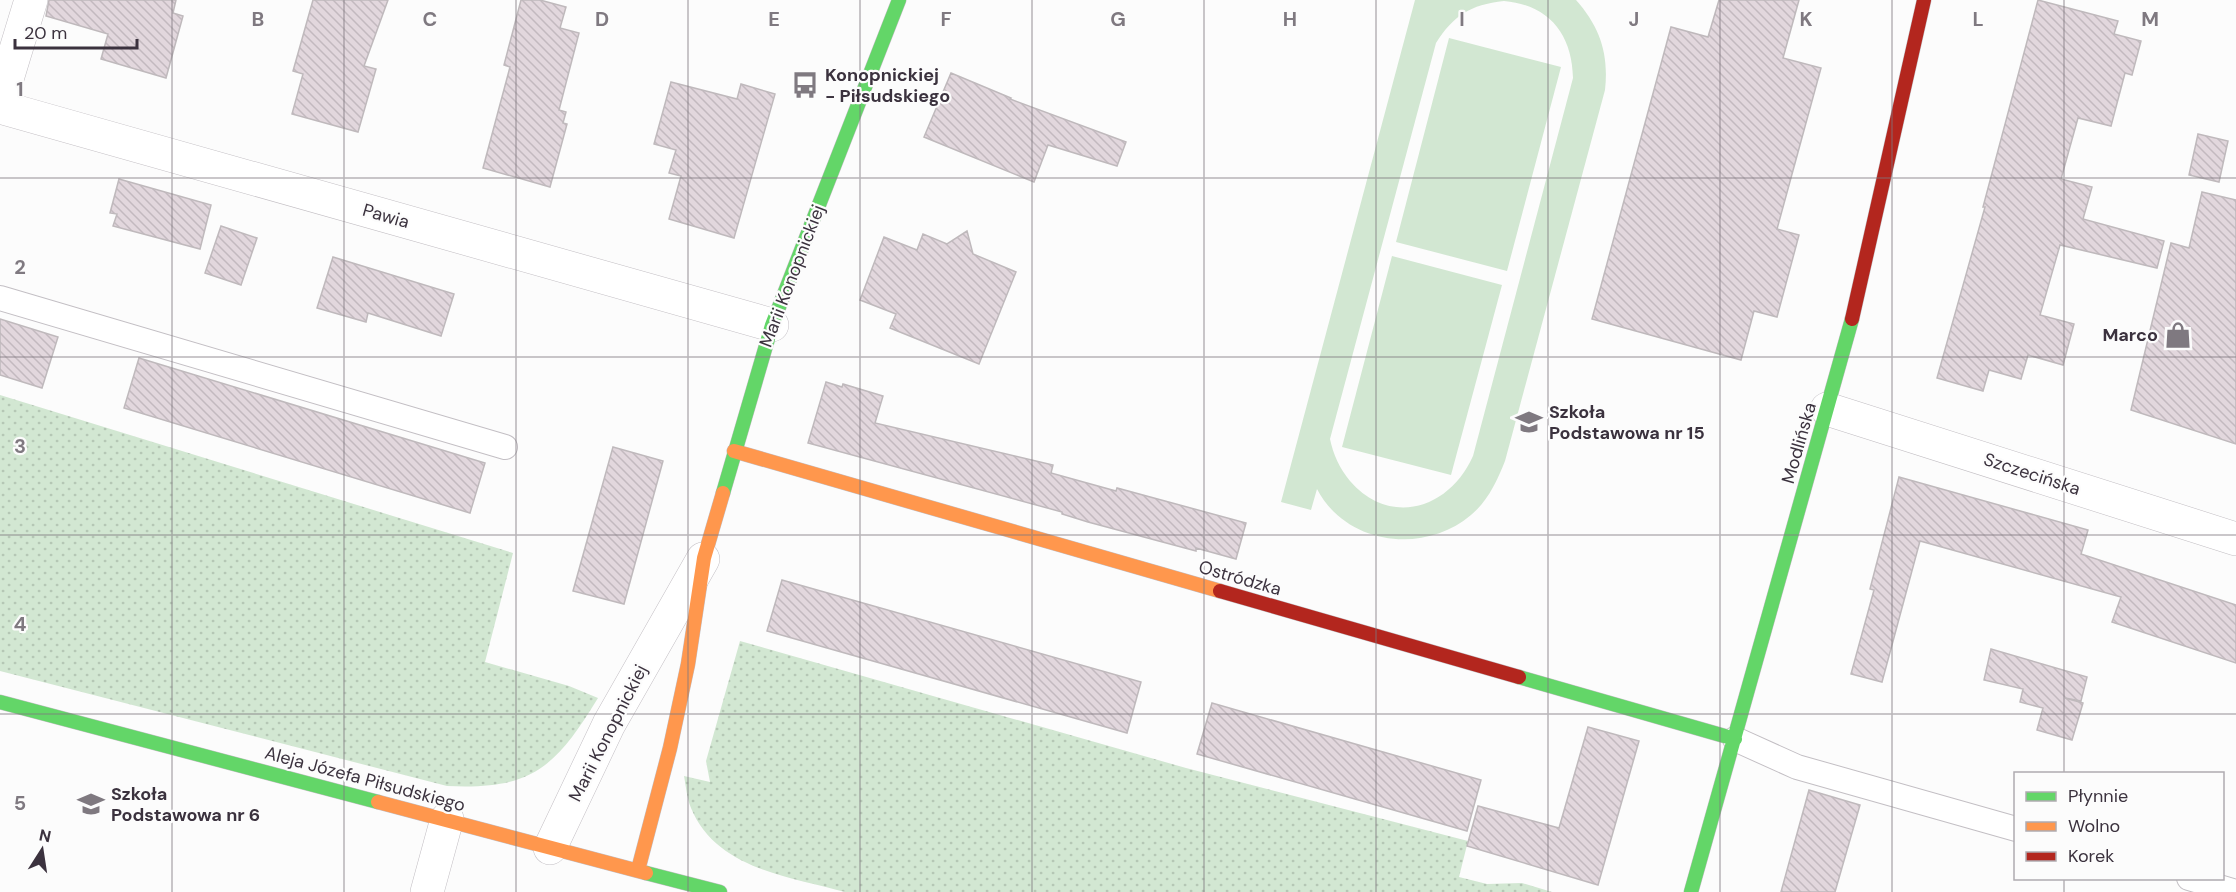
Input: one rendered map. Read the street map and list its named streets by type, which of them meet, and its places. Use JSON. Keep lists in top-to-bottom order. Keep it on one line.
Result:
{"streets":{"street":["Pawia","Marii Konopnickiej","Modlińska","Szczecińska","Ostródzka","Aleja Józefa Piłsudskiego"]},"crossings":[["Pawia","Marii Konopnickiej"],["Marii Konopnickiej","Ostródzka"],["Marii Konopnickiej","Aleja Józefa Piłsudskiego"],["Modlińska","Szczecińska"],["Modlińska","Ostródzka"]],"places":{"bus stop":["Konopnickiej - Piłsudskiego"],"shop":["Marco"],"school or university":["Szkoła Podstawowa nr 15","Szkoła Podstawowa nr 6"]},"legend":["Płynnie","Wolno","Korek"],"scale_bar":"20 m","north":"top","grid":{"columns":["B","C","D","E","F","G","H","I","J","K","L","M"],"rows":["1","2","3","4","5"]}}
